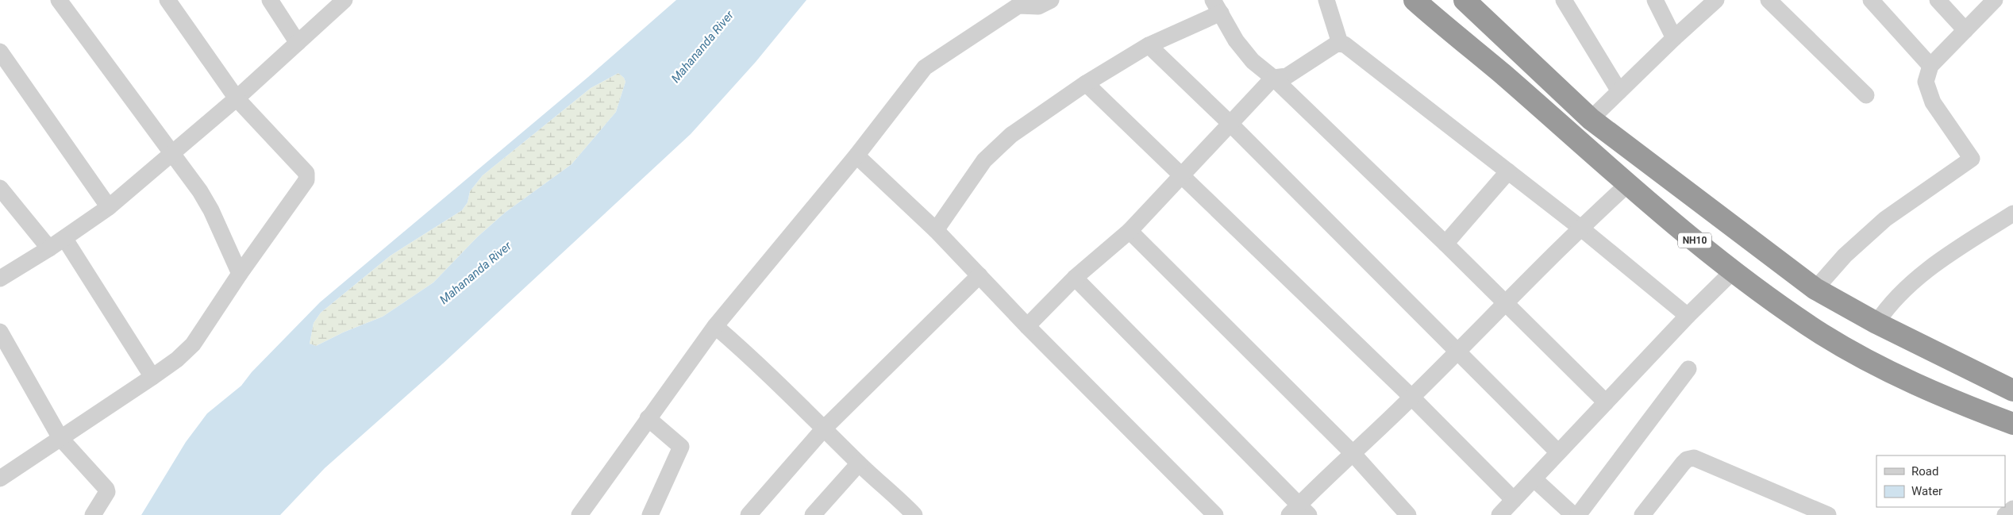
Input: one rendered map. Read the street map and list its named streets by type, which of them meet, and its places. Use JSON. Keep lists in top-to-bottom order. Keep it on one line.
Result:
{"streets":{"highway":["NH10"]},"water":["Mahananda River"],"legend":["Road","Water"]}
